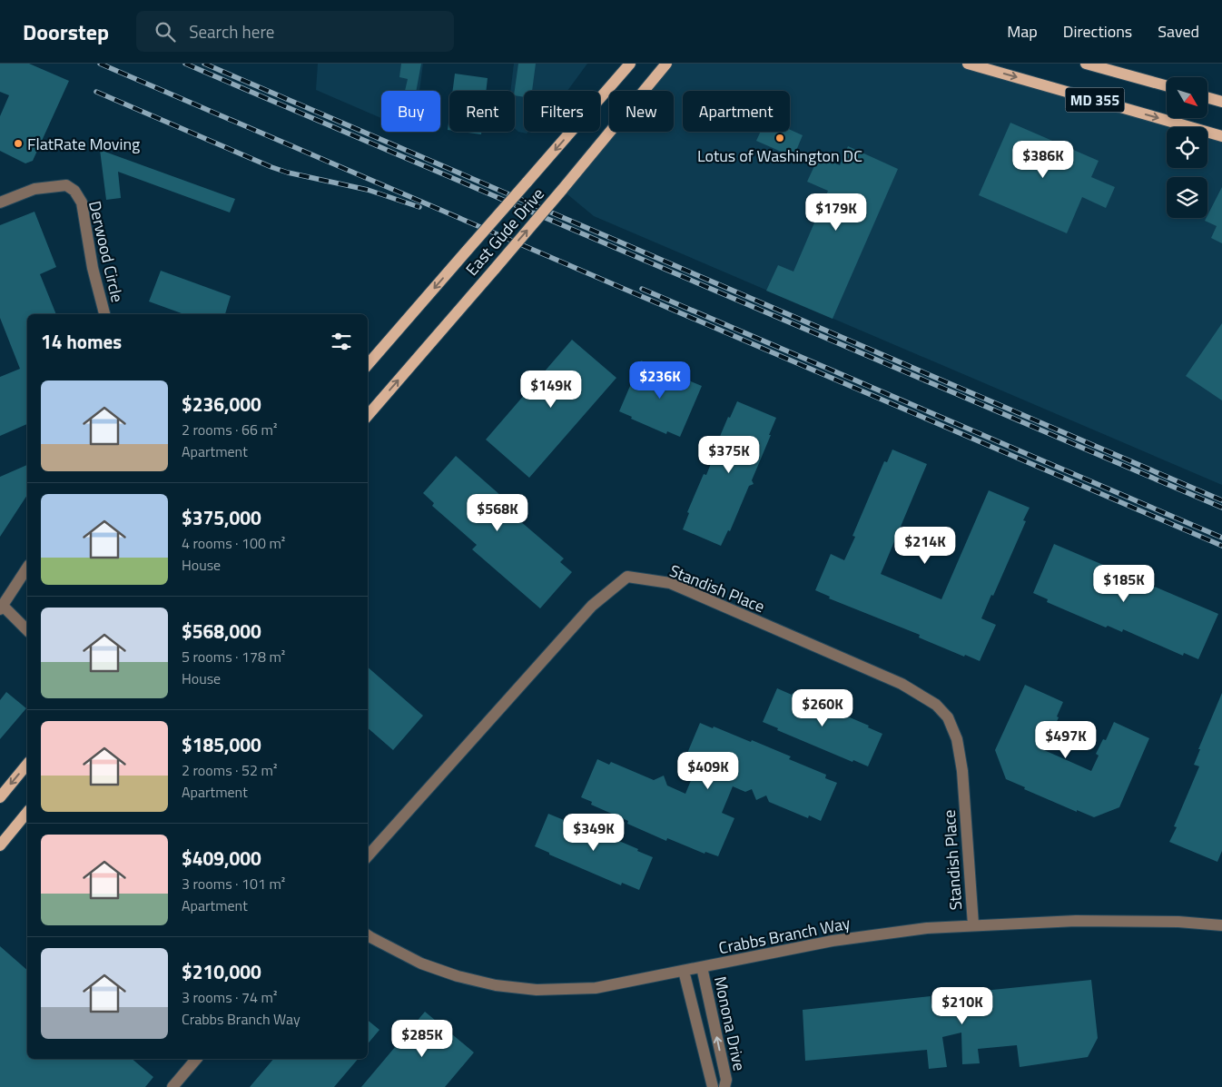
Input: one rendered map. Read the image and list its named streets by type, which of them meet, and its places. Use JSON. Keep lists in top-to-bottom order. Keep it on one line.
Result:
{"streets":{"main road":["MD 355","East Gude Drive"],"street":["Derwood Circle","Standish Place","Crabbs Branch Way","Monona Drive"]},"crossings":[["Standish Place","Crabbs Branch Way"],["Crabbs Branch Way","Monona Drive"]],"places":["Lotus of Washington DC","FlatRate Moving"],"north":"bottom right","page":{"header":"Doorstep","search":"Search here","nav":["Map","Directions","Saved"],"chip":["Buy","Rent","Filters","New","Apartment"],"price":["$386K","$179K","$236K","$149K","$375K","$568K","$214K","$185K","$260K","$497K","$409K","$349K","$210K","$285K"],"heading":"14 homes","list":[{"name":"$236,000","note":"2 rooms · 66 m² · Apartment"},{"name":"$375,000","note":"4 rooms · 100 m² · House"},{"name":"$568,000","note":"5 rooms · 178 m² · House"},{"name":"$185,000","note":"2 rooms · 52 m² · Apartment"},{"name":"$409,000","note":"3 rooms · 101 m² · Apartment"},{"name":"$210,000","note":"3 rooms · 74 m² · Crabbs Branch Way"}]}}
